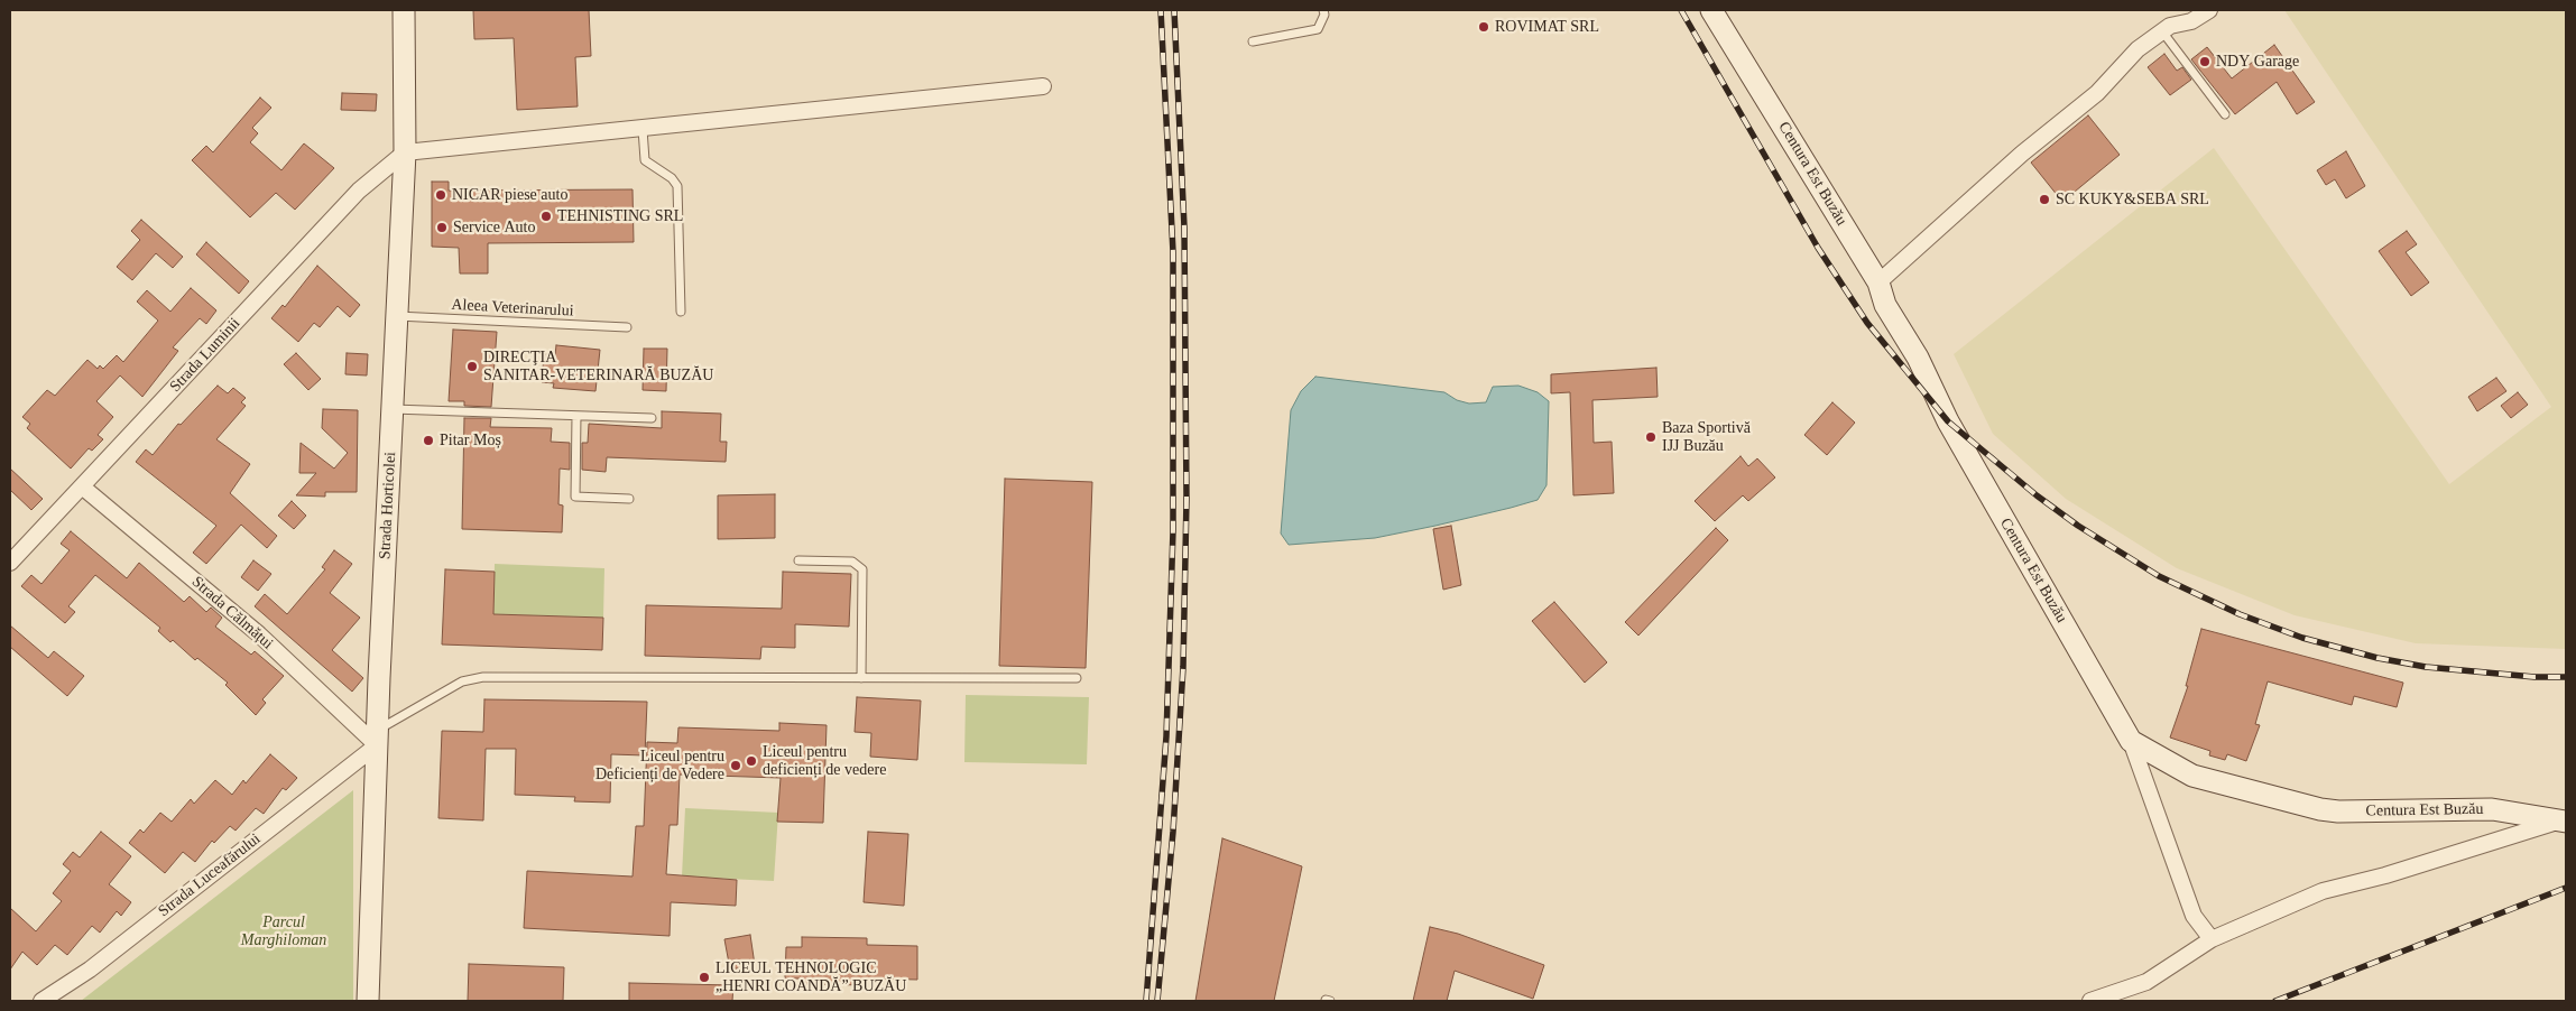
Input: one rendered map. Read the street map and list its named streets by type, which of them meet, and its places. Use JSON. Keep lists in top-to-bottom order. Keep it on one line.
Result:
{"streets":{"main road":["Centura Est Buzău","Strada Horticolei"],"street":["Strada Luminii","Strada Călmățui","Strada Luceafărului"],"lane":["Aleea Veterinarului"]},"crossings":[["Aleea Veterinarului","Strada Horticolei"],["Strada Luminii","Strada Horticolei"],["Strada Luminii","Strada Călmățui"],["Strada Horticolei","Strada Călmățui"],["Strada Horticolei","Strada Luceafărului"],["Strada Călmățui","Strada Luceafărului"]],"parks":["Parcul Marghiloman"],"places":["ROVIMAT SRL","NDY Garage","NICAR piese auto","SC KUKY&SEBA SRL","TEHNISTING SRL","Service Auto","DIRECŢIA SANITAR-VETERINARĂ BUZĂU","Baza Sportivă IJJ Buzău","Pitar Moș","Liceul pentru deficienți de vedere","Liceul pentru Deficienți de Vedere","LICEUL TEHNOLOGIC „HENRI COANDĂ” BUZĂU"]}
